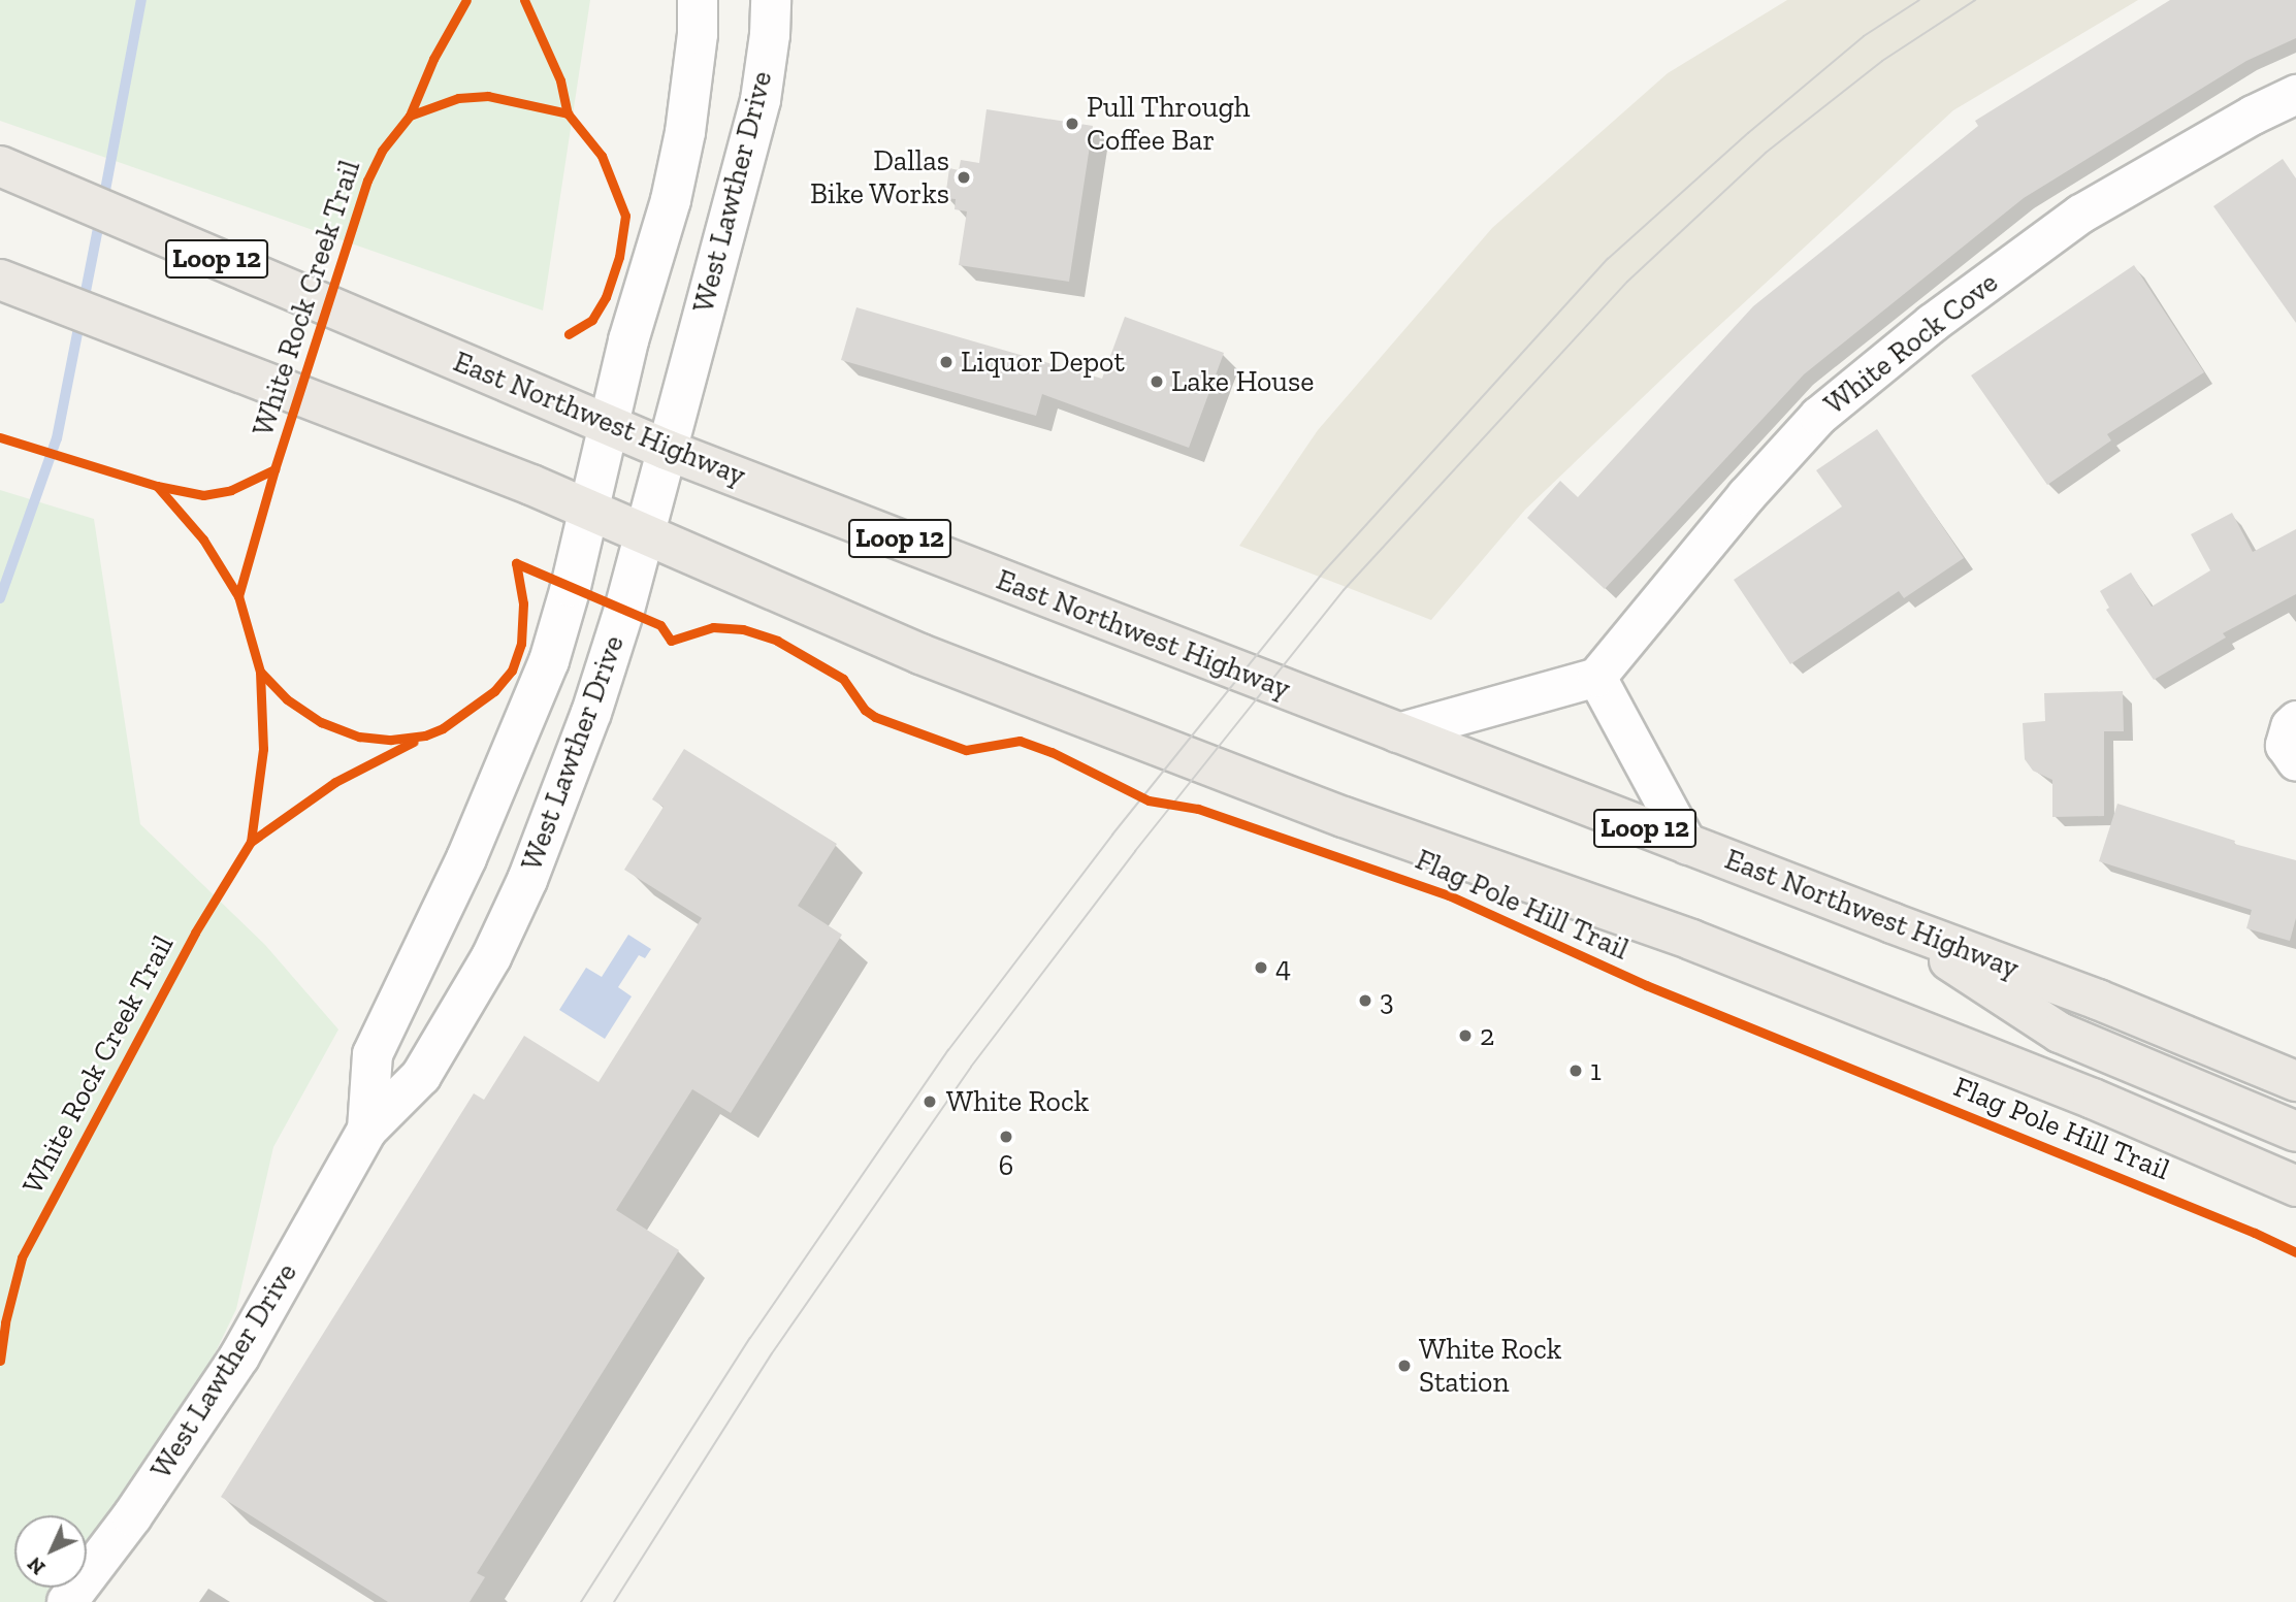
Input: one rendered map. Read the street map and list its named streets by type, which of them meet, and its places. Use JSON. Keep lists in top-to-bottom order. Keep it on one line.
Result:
{"streets":{"main road":["Loop 12","East Northwest Highway"],"street":["West Lawther Drive","White Rock Cove"],"cycle path":["White Rock Creek Trail","Flag Pole Hill Trail"]},"crossings":[["West Lawther Drive","East Northwest Highway"]],"places":["Pull Through Coffee Bar","Dallas Bike Works","Liquor Depot","Lake House","4","3","2","1","White Rock","6","White Rock Station"],"north":"bottom left"}
